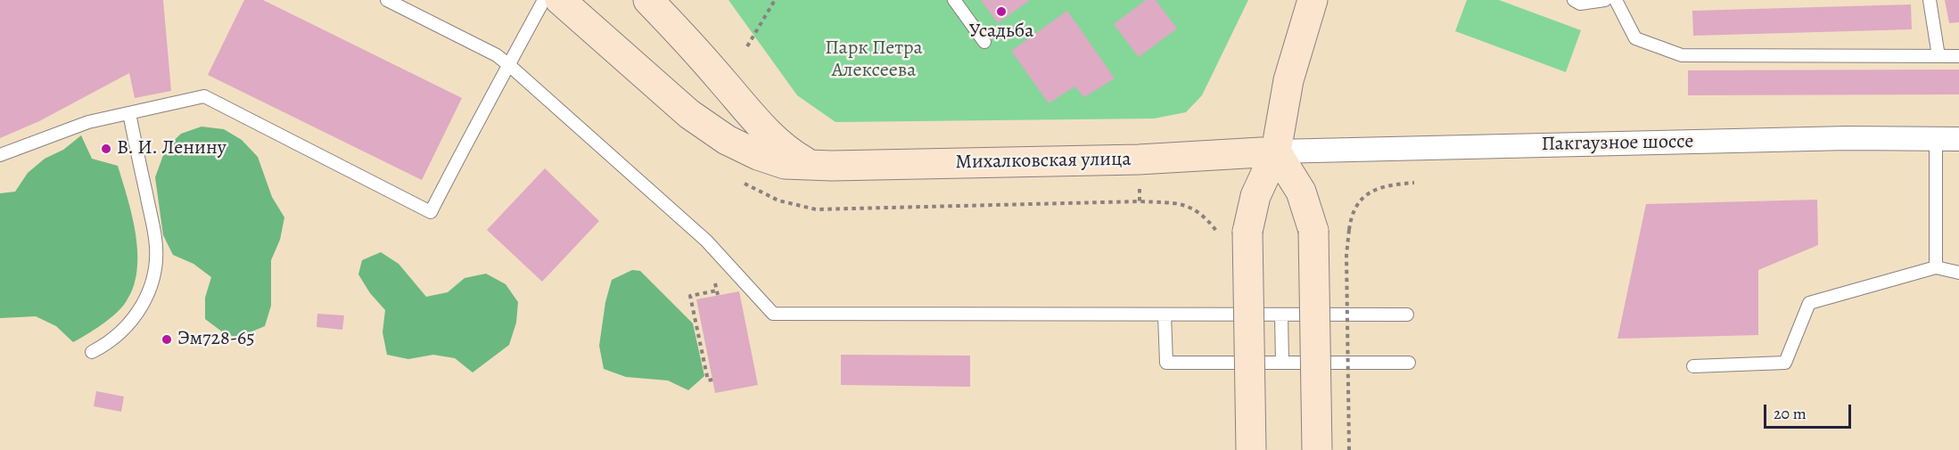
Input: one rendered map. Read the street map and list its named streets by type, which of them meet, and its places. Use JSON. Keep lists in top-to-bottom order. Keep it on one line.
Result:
{"streets":{"street":["Пакгаузное шоссе","Михалковская улица"]},"crossings":[["Пакгаузное шоссе","Михалковская улица"]],"parks":["Парк Петра Алексеева"],"places":["Усадьба","В. И. Ленину","Эм728-65"],"scale_bar":"20 m"}
